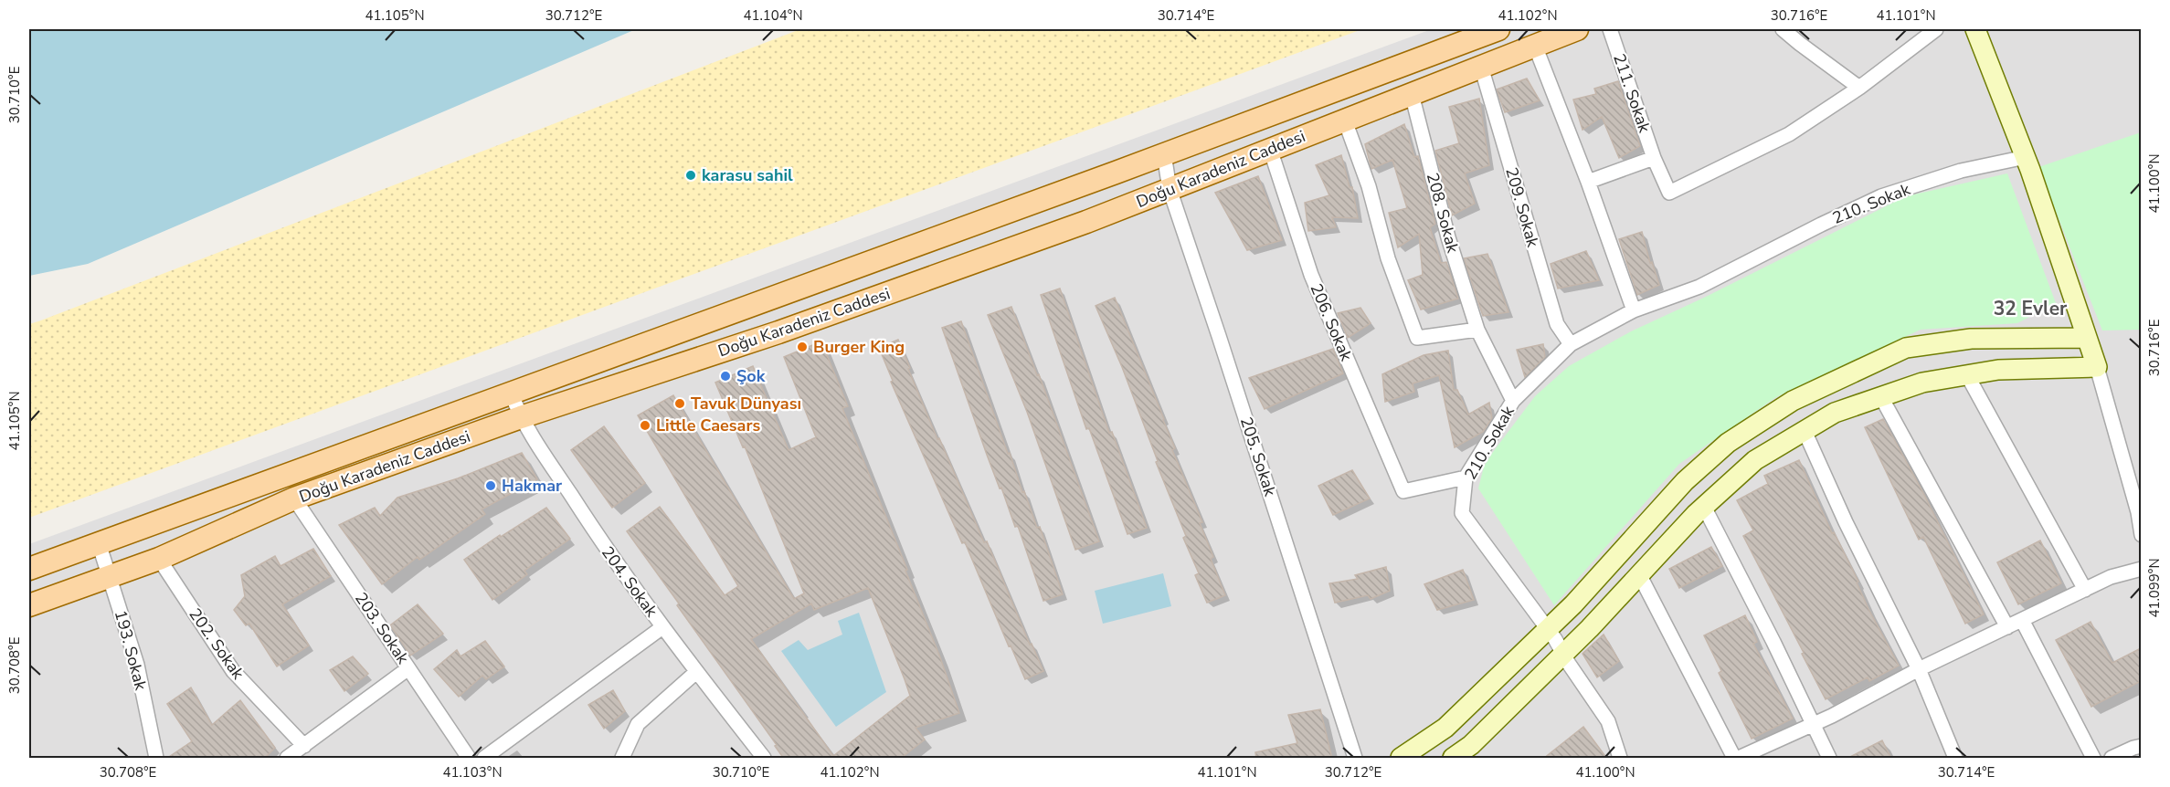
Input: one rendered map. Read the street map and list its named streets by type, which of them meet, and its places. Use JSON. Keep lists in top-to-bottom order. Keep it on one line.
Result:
{"streets":{"main road":["Doğu Karadeniz Caddesi"],"street":["211. Sokak","210. Sokak","209. Sokak","208. Sokak","206. Sokak","205. Sokak","204. Sokak","203. Sokak","202. Sokak","193. Sokak"]},"crossings":[["Doğu Karadeniz Caddesi","209. Sokak"],["Doğu Karadeniz Caddesi","208. Sokak"],["Doğu Karadeniz Caddesi","206. Sokak"],["Doğu Karadeniz Caddesi","205. Sokak"],["Doğu Karadeniz Caddesi","204. Sokak"],["Doğu Karadeniz Caddesi","203. Sokak"],["Doğu Karadeniz Caddesi","202. Sokak"],["Doğu Karadeniz Caddesi","193. Sokak"],["210. Sokak","209. Sokak"],["210. Sokak","208. Sokak"],["210. Sokak","206. Sokak"]],"districts":["32 Evler"],"places":["karasu sahil","Burger King","Şok","Tavuk Dünyası","Little Caesars","Hakmar"],"coordinates":["41.105°N","30.712°E","41.104°N","30.714°E","41.102°N","30.716°E","41.101°N","30.710°E","41.100°N","41.099°N","30.708°E","41.103°N"]}
